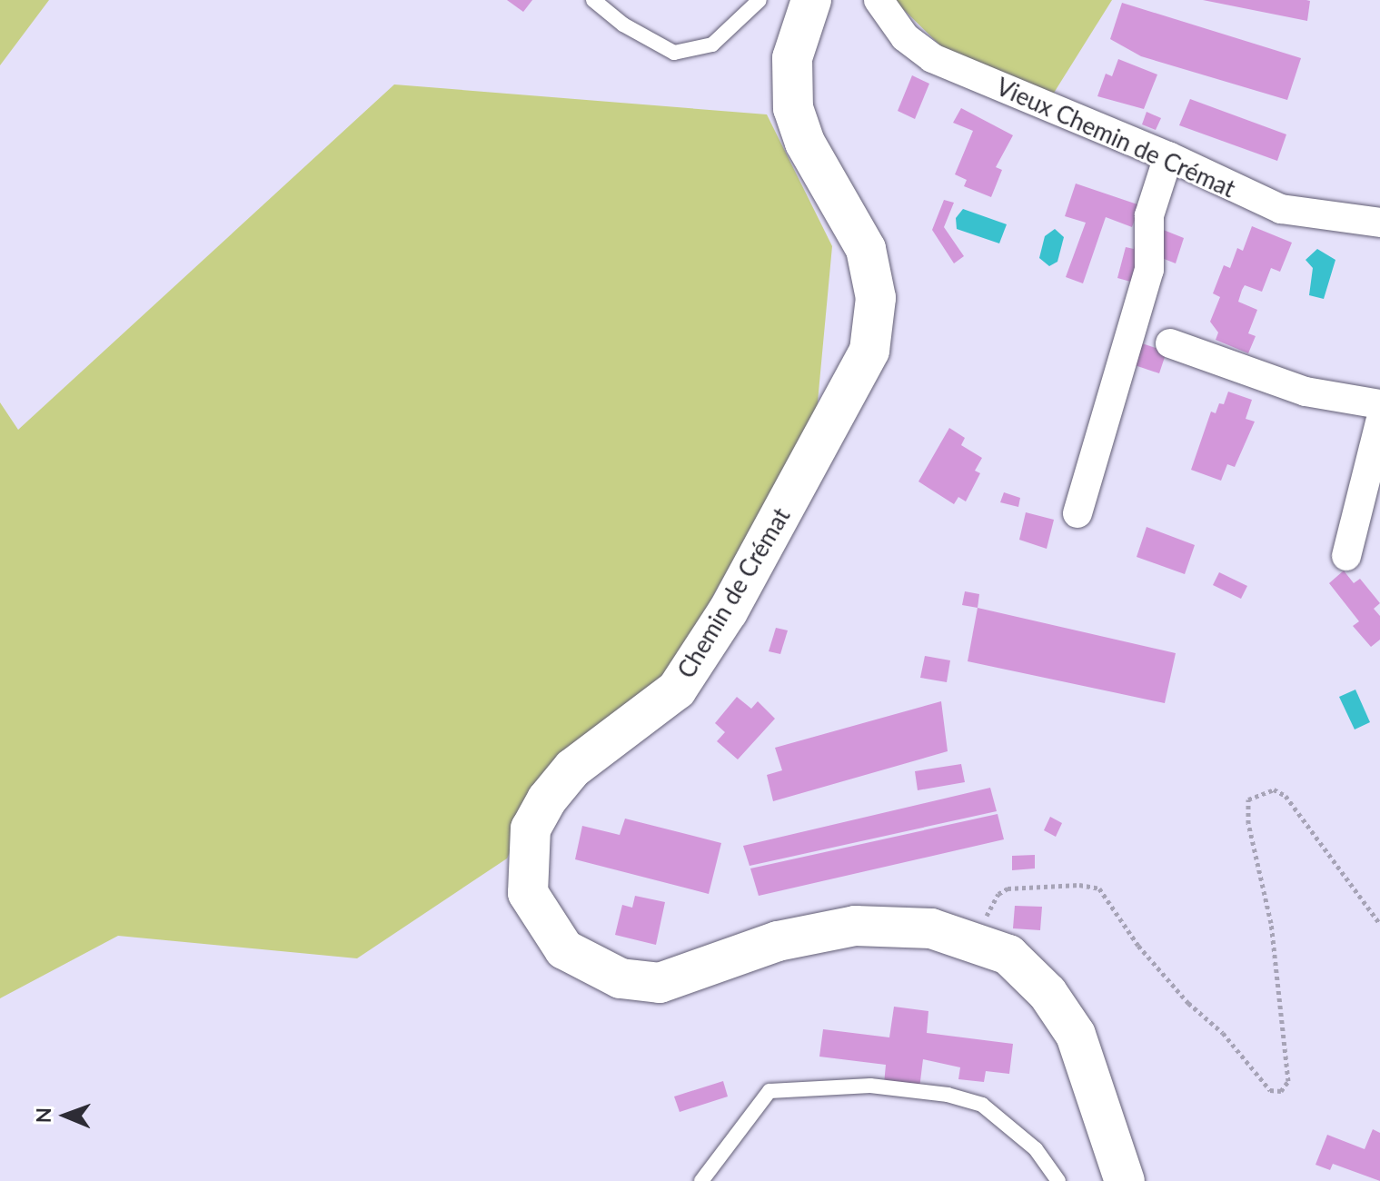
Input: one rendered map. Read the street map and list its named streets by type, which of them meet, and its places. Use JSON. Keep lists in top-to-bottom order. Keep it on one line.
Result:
{"streets":{"street":["Vieux Chemin de Crémat","Chemin de Crémat"]},"north":"left"}
